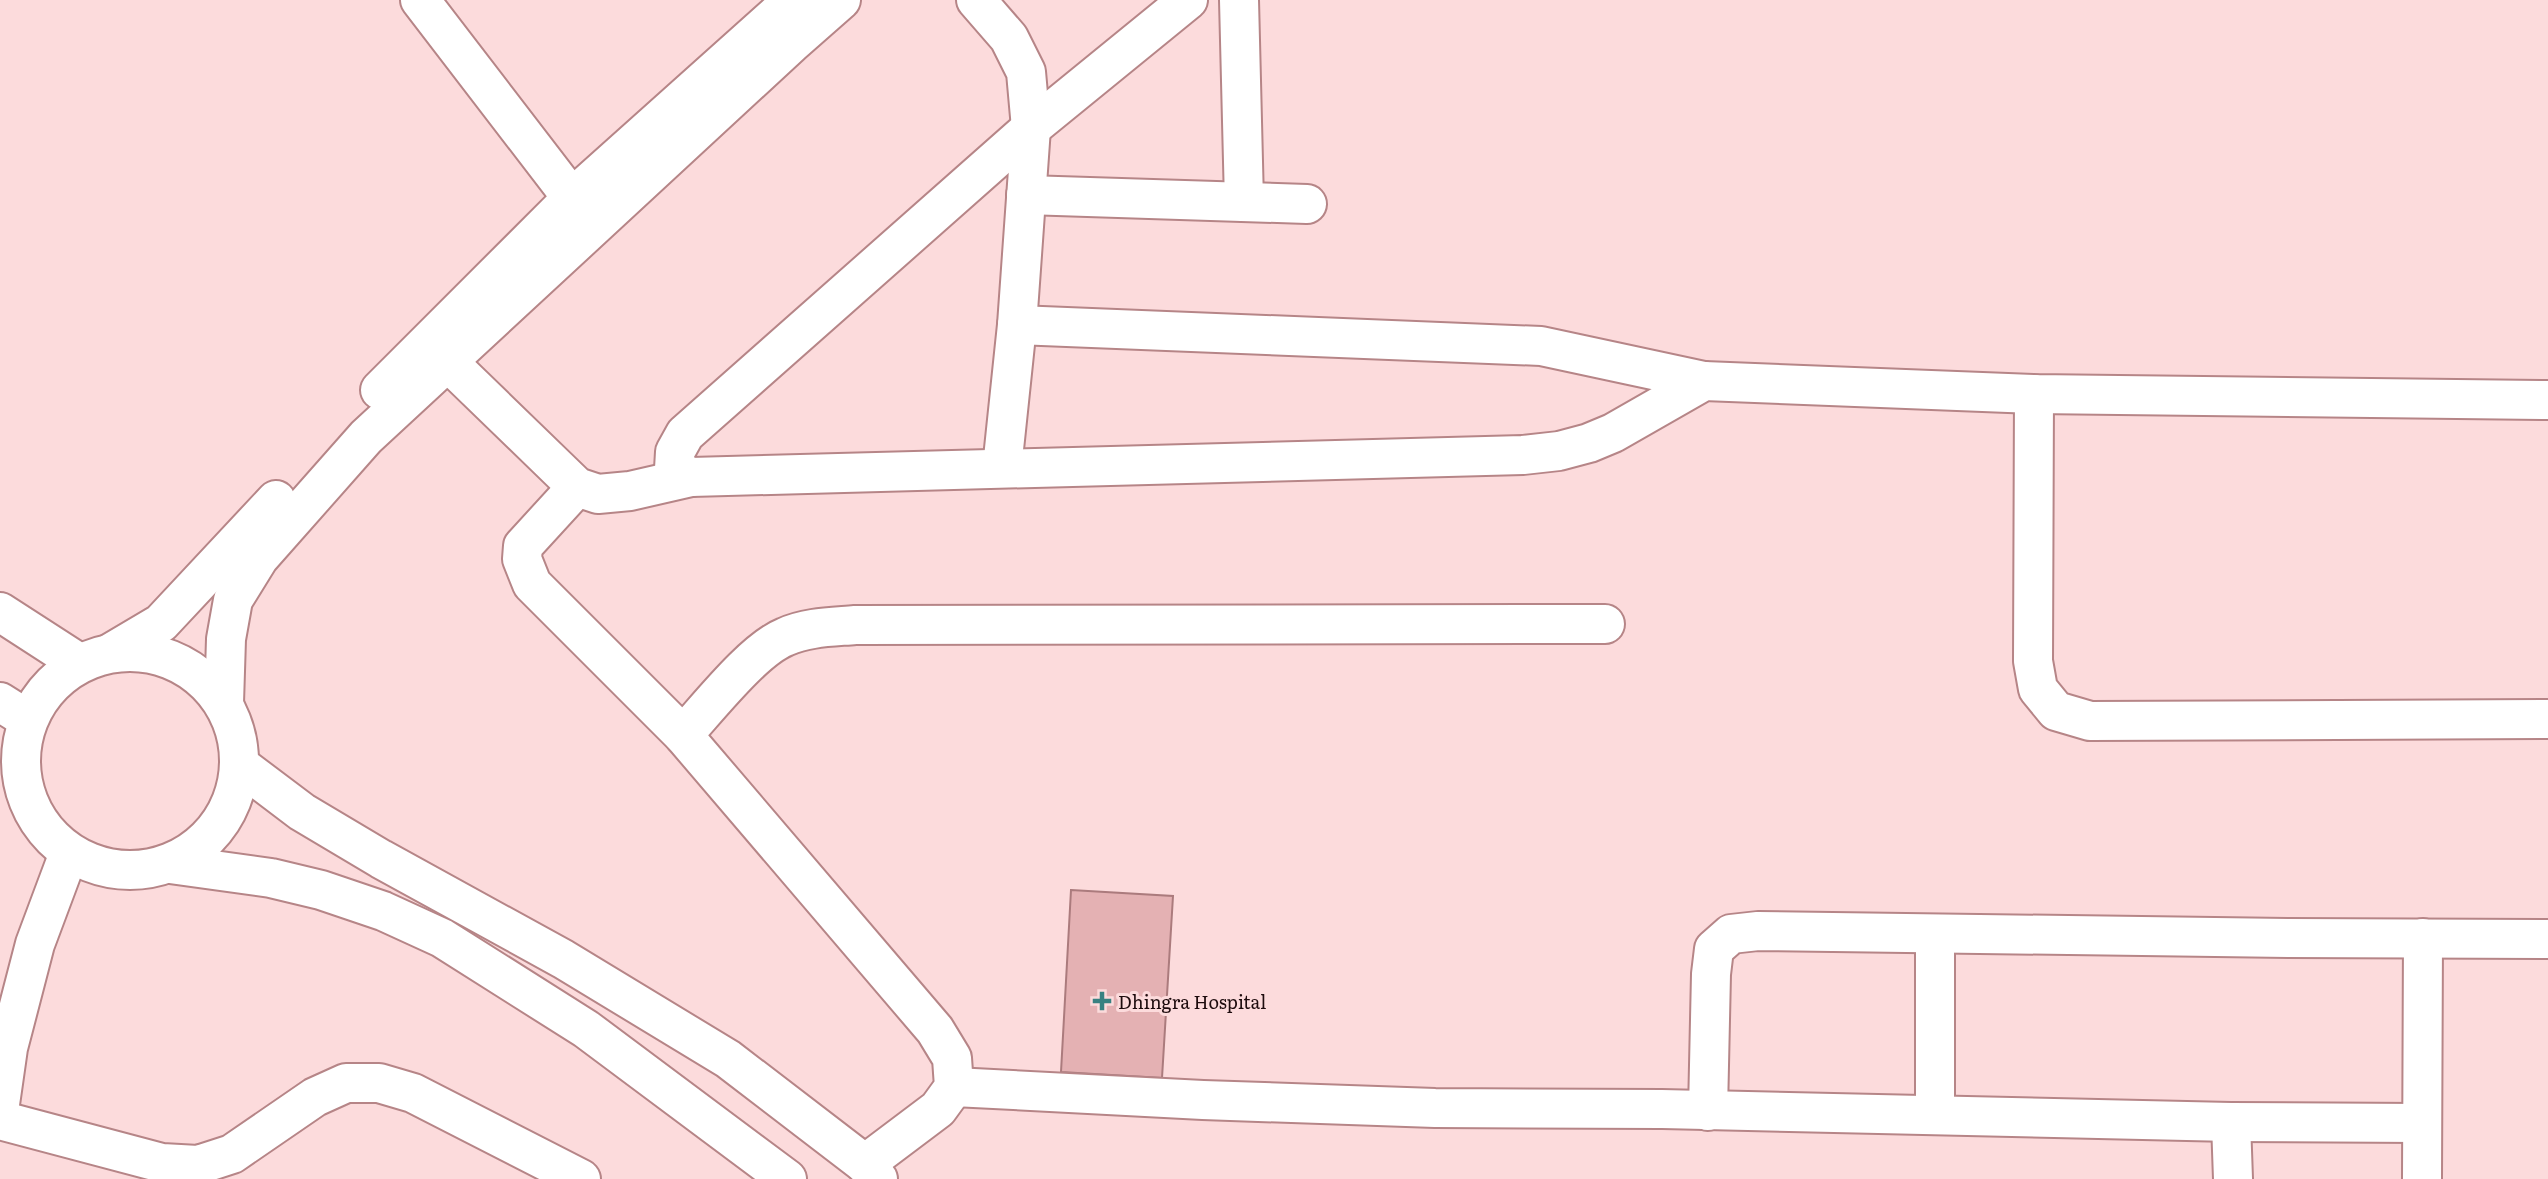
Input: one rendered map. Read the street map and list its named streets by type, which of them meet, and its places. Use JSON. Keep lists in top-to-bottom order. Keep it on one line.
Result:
{"places":{"health":["Dhingra Hospital"]}}
